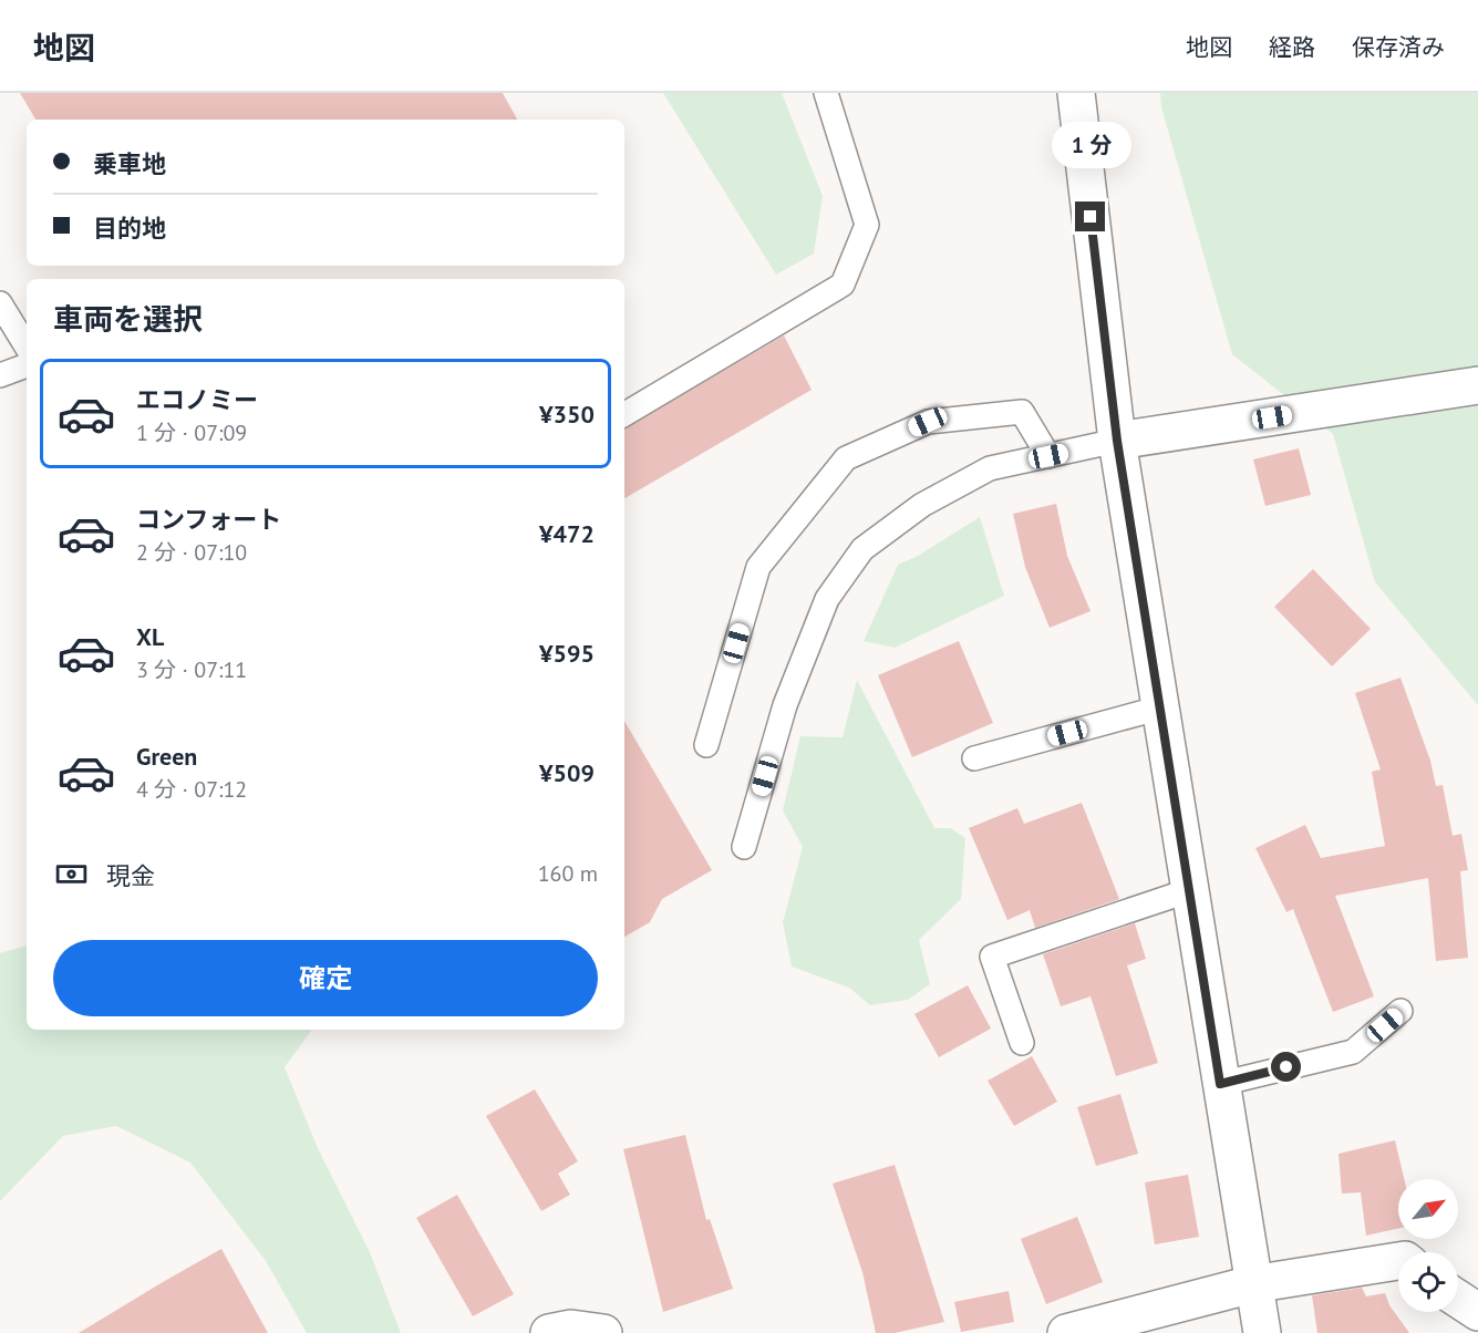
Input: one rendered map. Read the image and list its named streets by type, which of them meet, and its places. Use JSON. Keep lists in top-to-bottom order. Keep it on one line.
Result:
{"north":"top right","page":{"header":"地図","nav":["地図","経路","保存済み"],"banner":["乗車地","目的地"],"bubble":"1 分","heading":"車両を選択","list":[{"name":"エコノミー","note":"1 分 · 07:09","value":"¥350"},{"name":"コンフォート","note":"2 分 · 07:10","value":"¥472"},{"name":"XL","note":"3 分 · 07:11","value":"¥595"},{"name":"Green","note":"4 分 · 07:12","value":"¥509"}],"pay":["現金","160 m"],"buttons":"確定"}}
